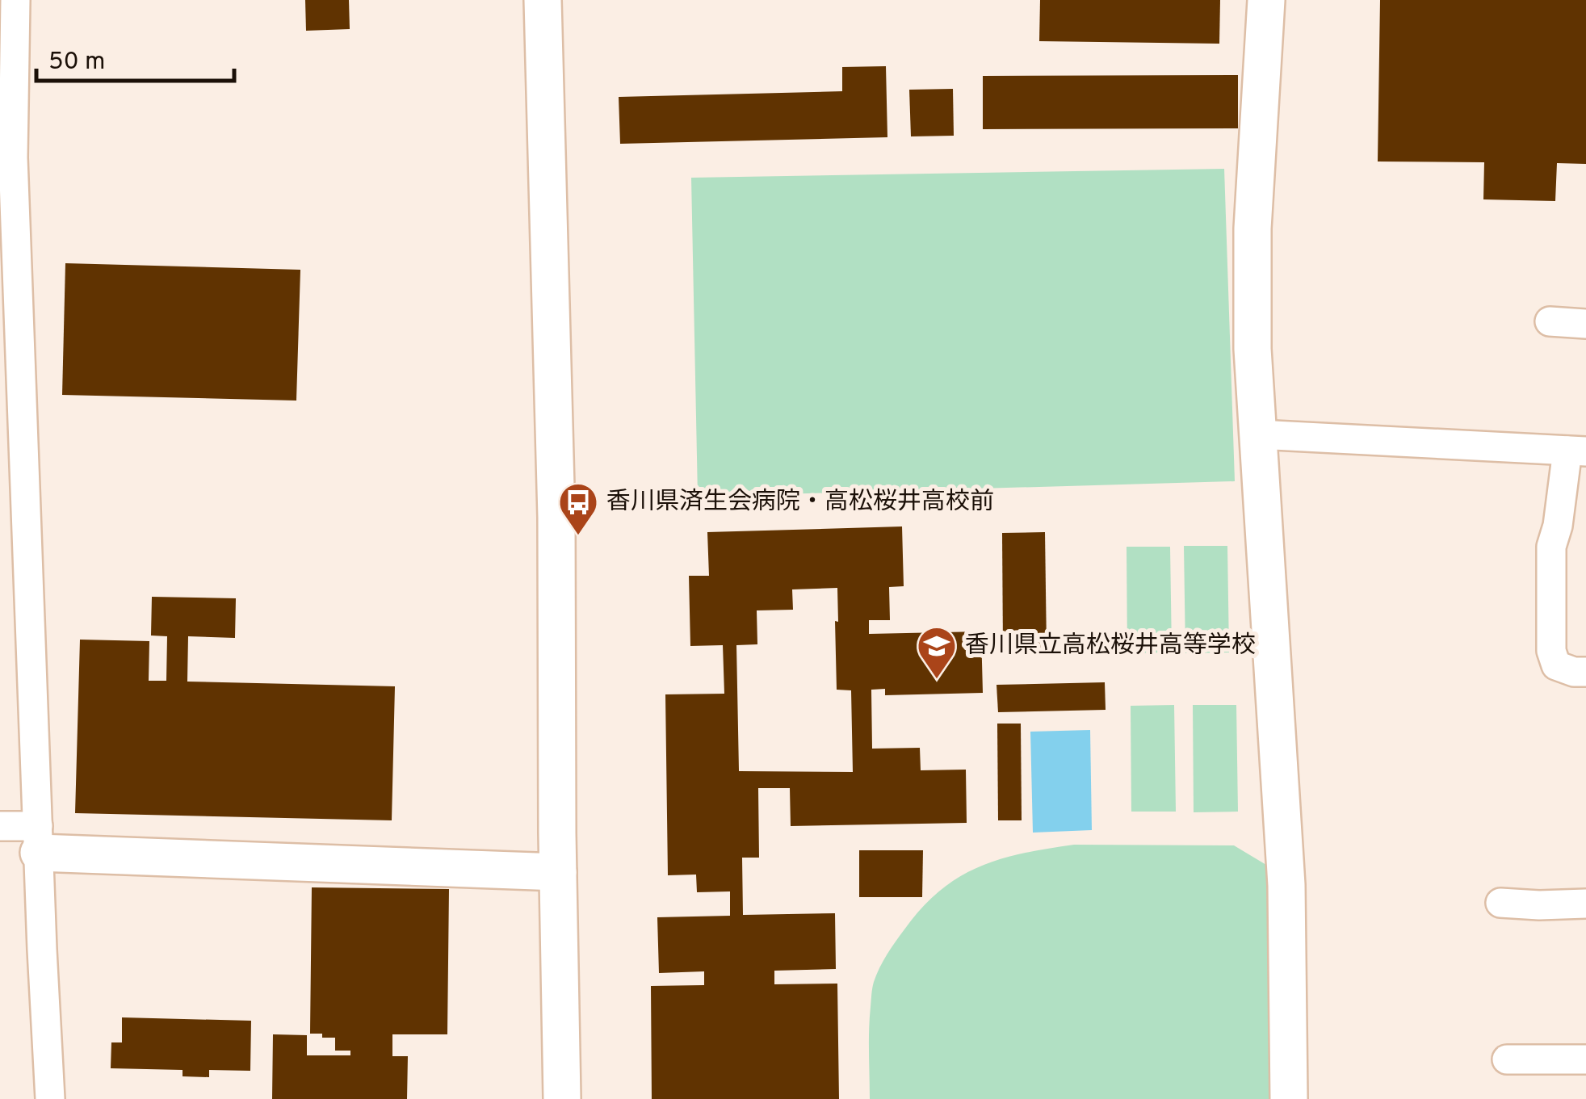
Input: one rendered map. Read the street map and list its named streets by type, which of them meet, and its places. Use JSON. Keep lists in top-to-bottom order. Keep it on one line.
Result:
{"places":{"bus stop":["香川県済生会病院・高松桜井高校前"],"school or university":["香川県立高松桜井高等学校"]},"scale_bar":"50 m"}
